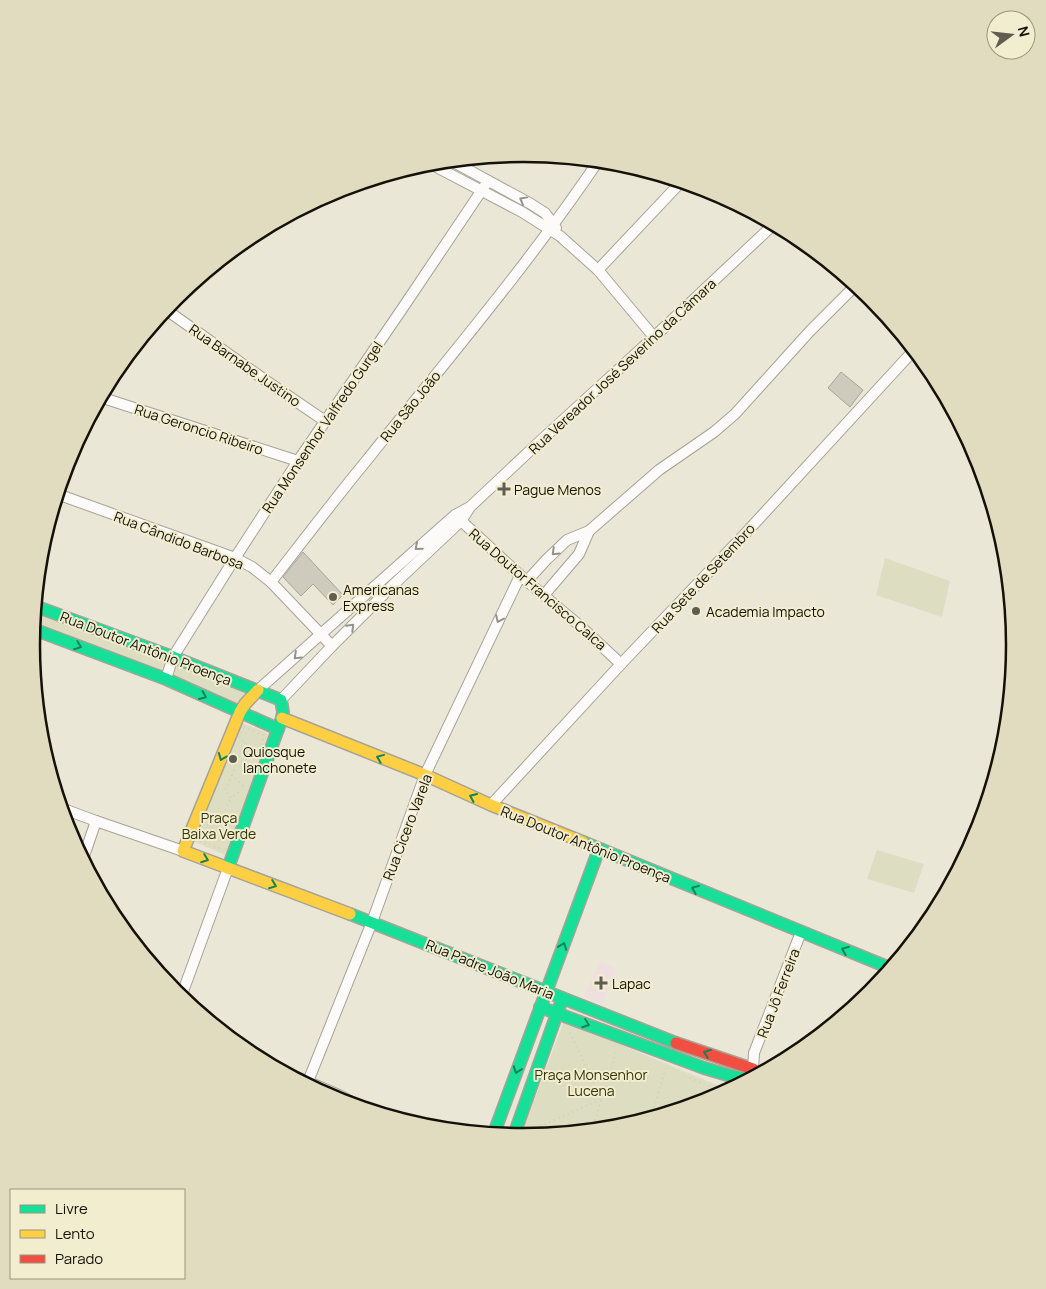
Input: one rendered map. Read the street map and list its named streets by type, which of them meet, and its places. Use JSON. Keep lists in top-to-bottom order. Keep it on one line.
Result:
{"streets":{"main road":["Rua Doutor Antônio Proença","Rua Padre João Maria"],"street":["Rua Barnabe Justino","Rua Vereador José Severino da Câmara","Rua São João","Rua Monsenhor Valfredo Gurgel","Rua Geroncio Ribeiro","Rua Cândido Barbosa","Rua Sete de Setembro","Rua Doutor Francisco Calca","Rua Cicero Varela","Rua Jô Ferreira"]},"crossings":[["Rua Barnabe Justino","Rua Monsenhor Valfredo Gurgel"],["Rua Vereador José Severino da Câmara","Rua Cândido Barbosa"],["Rua Vereador José Severino da Câmara","Rua Doutor Francisco Calca"],["Rua Vereador José Severino da Câmara","Rua Doutor Antônio Proença"],["Rua São João","Rua Cândido Barbosa"],["Rua Monsenhor Valfredo Gurgel","Rua Geroncio Ribeiro"],["Rua Monsenhor Valfredo Gurgel","Rua Cândido Barbosa"],["Rua Monsenhor Valfredo Gurgel","Rua Doutor Antônio Proença"],["Rua Sete de Setembro","Rua Doutor Francisco Calca"],["Rua Sete de Setembro","Rua Doutor Antônio Proença"],["Rua Doutor Francisco Calca","Rua Cicero Varela"],["Rua Doutor Antônio Proença","Rua Cicero Varela"],["Rua Doutor Antônio Proença","Rua Jô Ferreira"],["Rua Cicero Varela","Rua Padre João Maria"]],"one_way":["Rua Cicero Varela"],"parks":["Praça Baixa Verde","Praça Monsenhor Lucena"],"places":{"health":["Pague Menos","Lapac"],"other":["Americanas Express","Academia Impacto","Quiosque lanchonete"]},"legend":["Livre","Lento","Parado"],"north":"right"}
